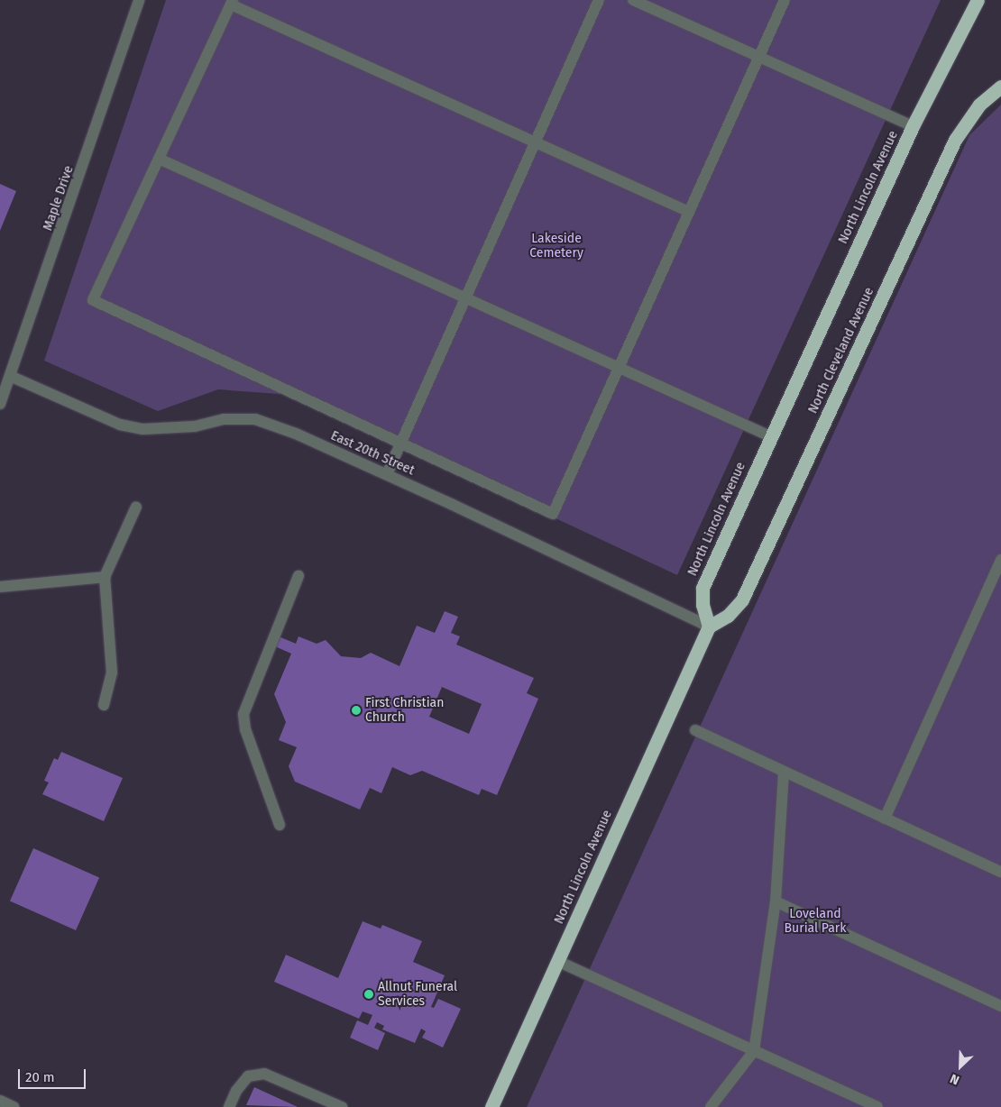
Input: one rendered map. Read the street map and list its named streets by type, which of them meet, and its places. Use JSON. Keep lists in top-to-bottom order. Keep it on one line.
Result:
{"streets":{"highway":["North Lincoln Avenue","North Cleveland Avenue"],"street":["Maple Drive","East 20th Street"]},"crossings":[["North Lincoln Avenue","North Cleveland Avenue"],["North Lincoln Avenue","East 20th Street"],["Maple Drive","East 20th Street"],["North Cleveland Avenue","East 20th Street"]],"parks":["Lakeside Cemetery","Loveland Burial Park"],"places":["First Christian Church","Allnut Funeral Services"],"scale_bar":"20 m","north":"bottom left"}
